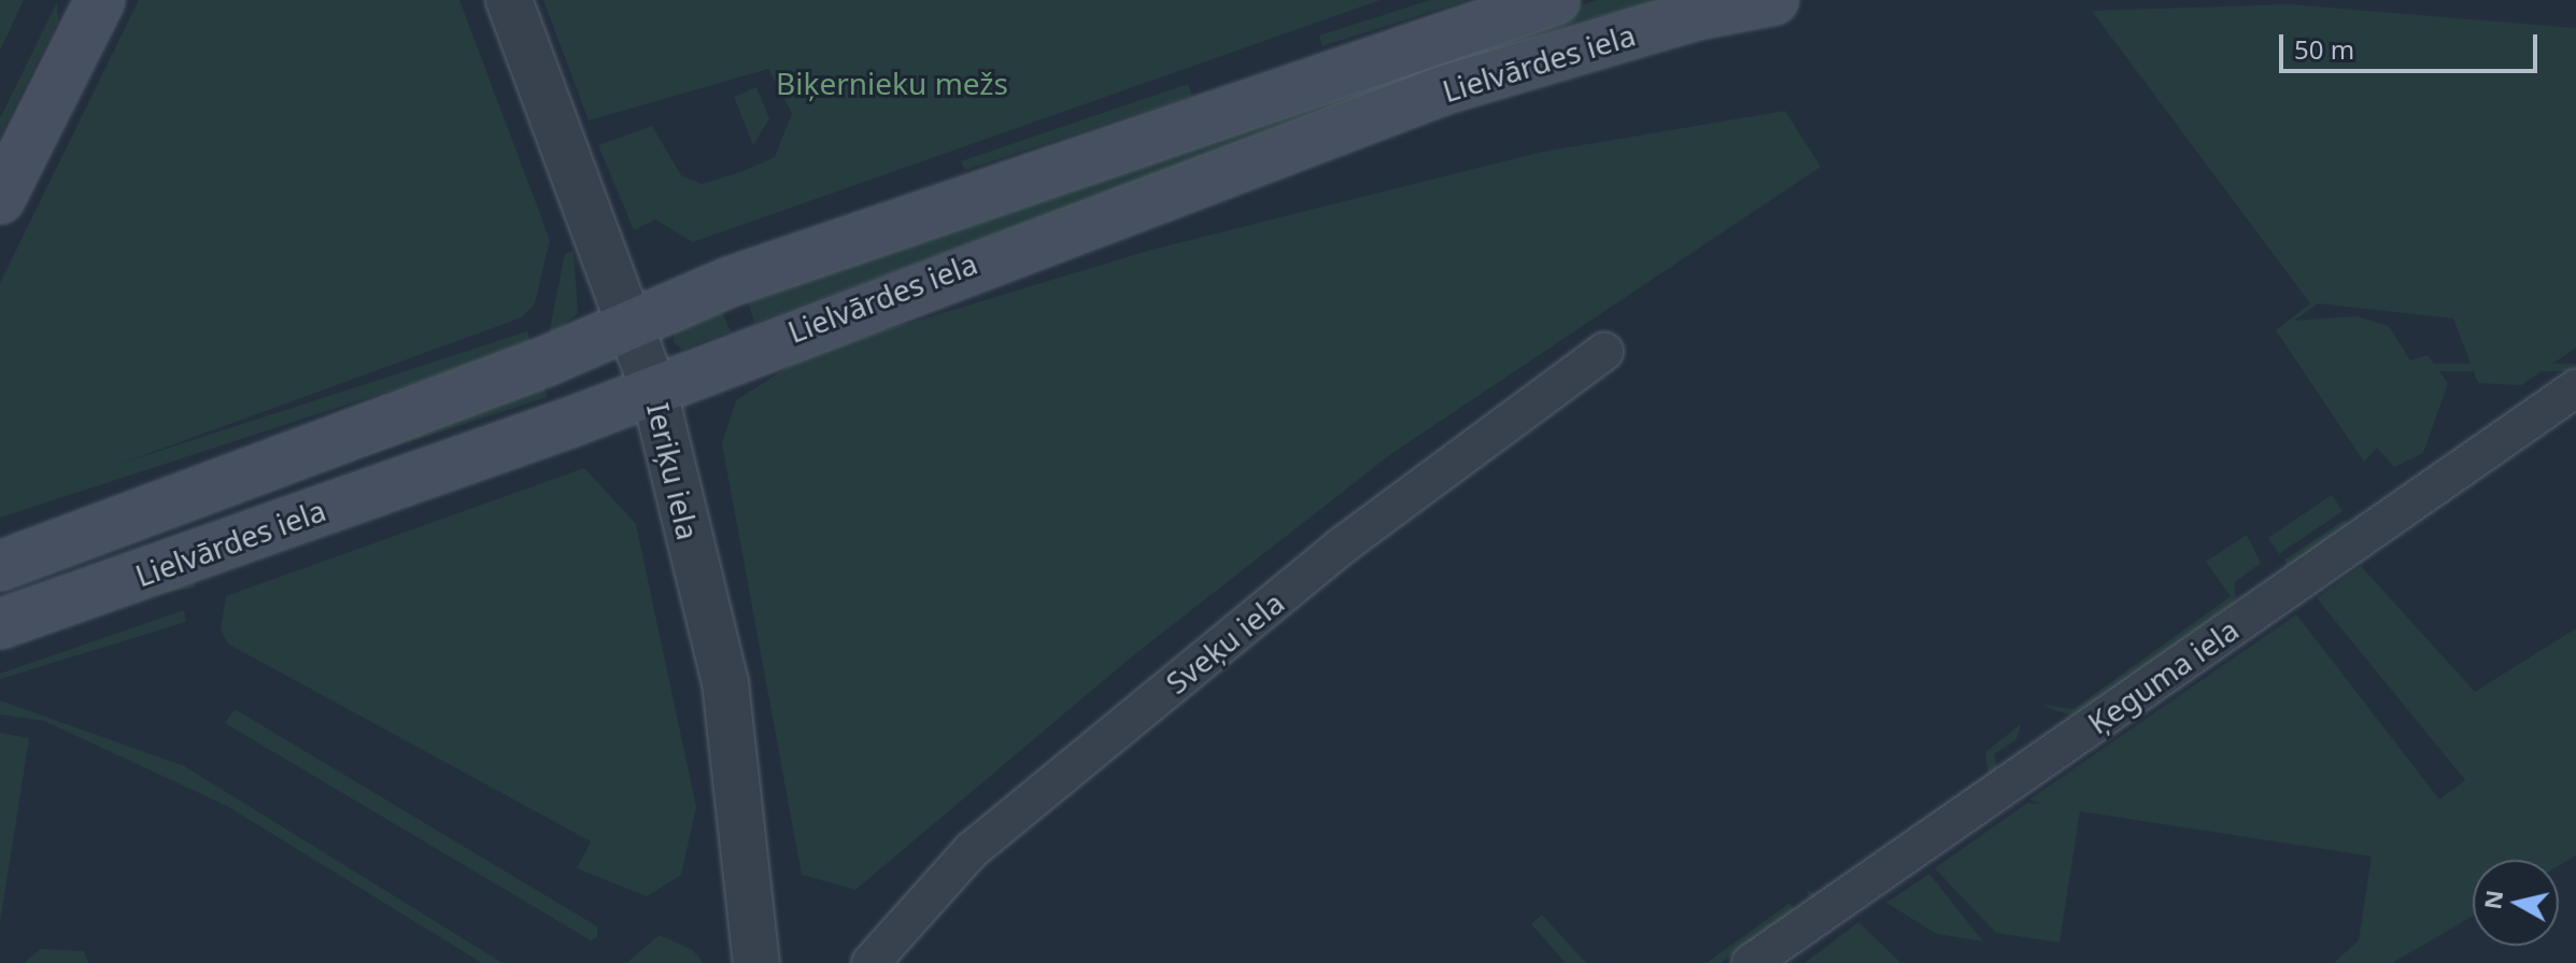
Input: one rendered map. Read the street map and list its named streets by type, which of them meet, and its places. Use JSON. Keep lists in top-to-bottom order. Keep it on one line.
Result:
{"streets":{"main road":["Lielvārdes iela"],"street":["Ieriķu iela","Sveķu iela","Ķeguma iela"]},"crossings":[["Lielvārdes iela","Ieriķu iela"]],"parks":["Biķernieku mežs"],"scale_bar":"50 m","north":"left"}
